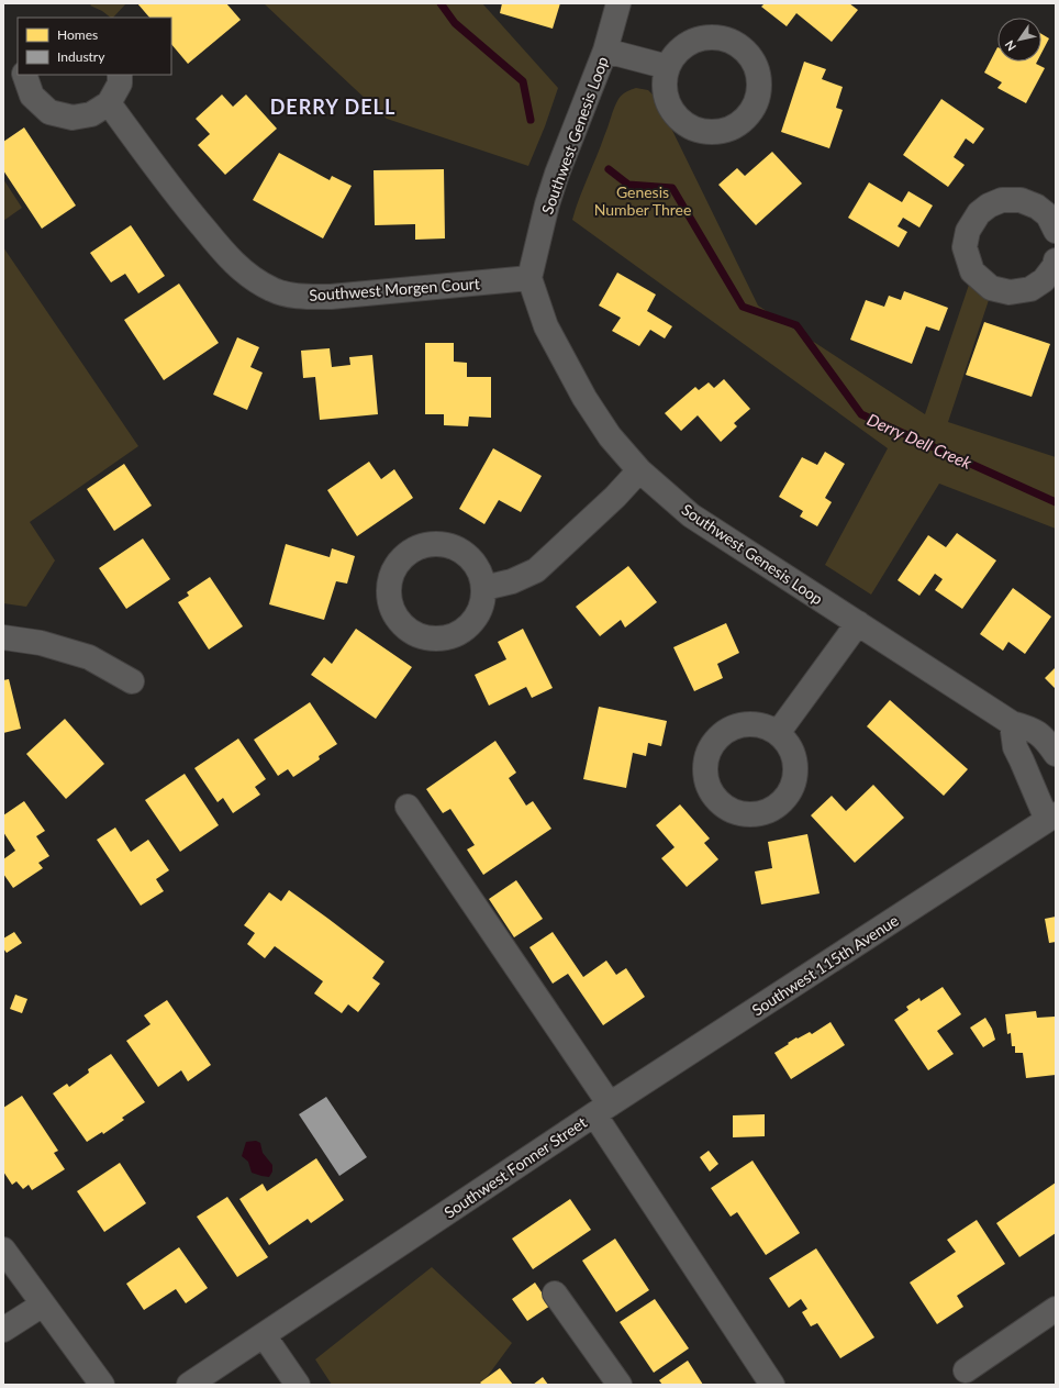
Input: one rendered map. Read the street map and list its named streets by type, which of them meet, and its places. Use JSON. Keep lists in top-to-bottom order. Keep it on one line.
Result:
{"streets":{"street":["Southwest Genesis Loop","Southwest Morgen Court","Southwest 115th Avenue","Southwest Fonner Street"]},"crossings":[["Southwest Genesis Loop","Southwest Morgen Court"],["Southwest 115th Avenue","Southwest Fonner Street"]],"districts":["DERRY DELL"],"water":["Derry Dell Creek"],"parks":["Genesis Number Three"],"legend":["Homes","Industry"],"north":"bottom left"}
